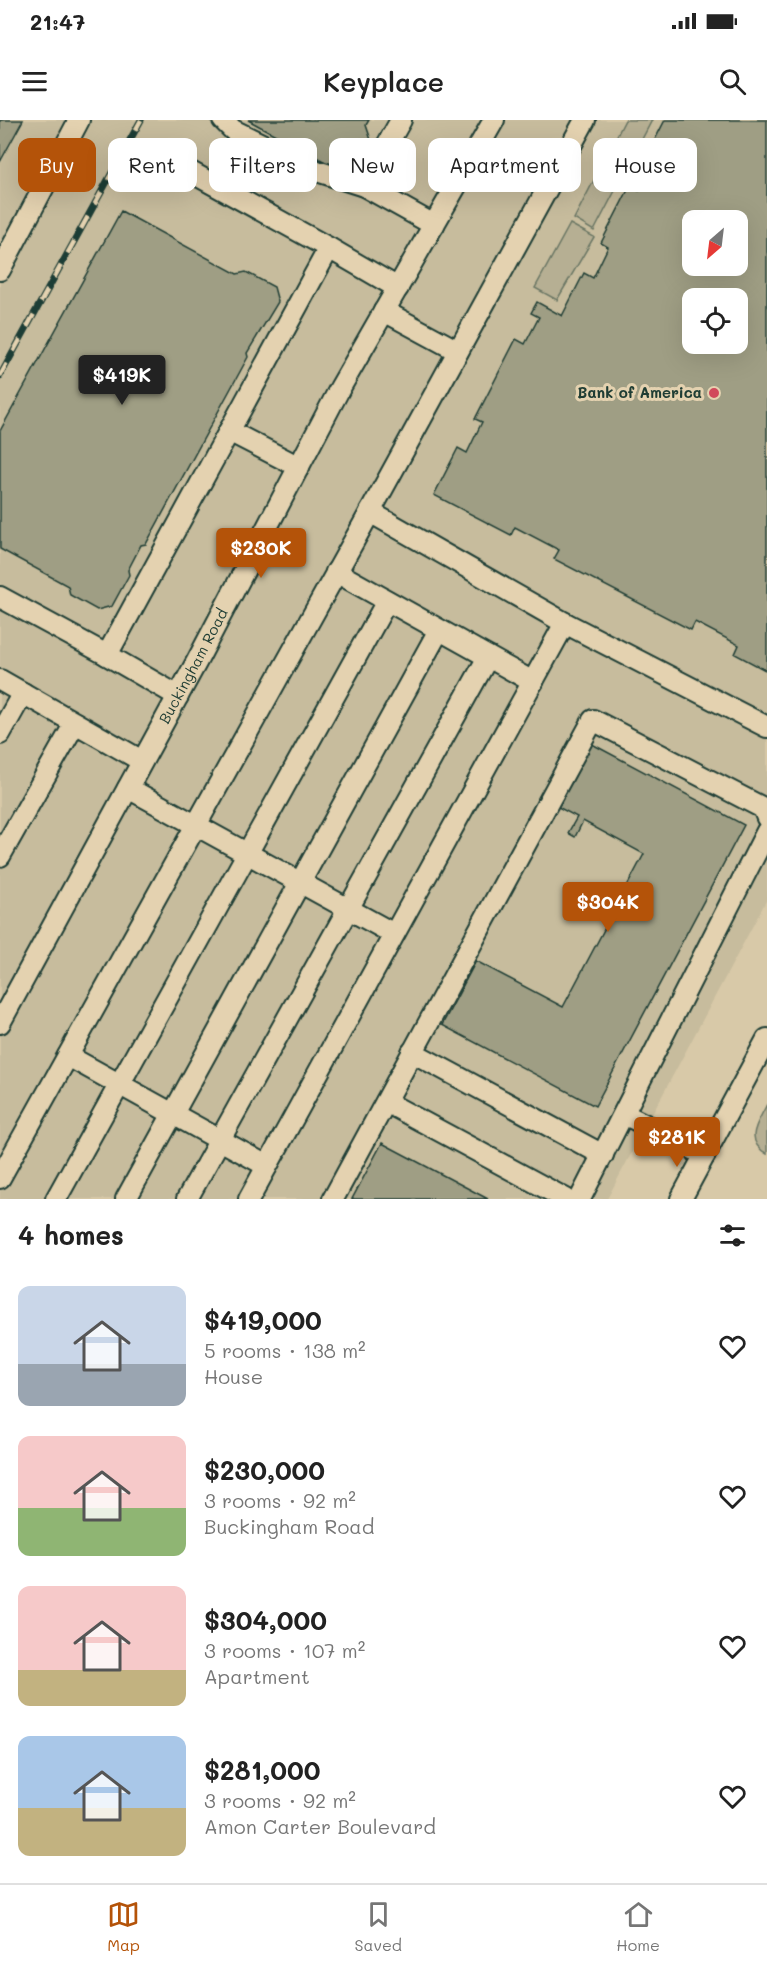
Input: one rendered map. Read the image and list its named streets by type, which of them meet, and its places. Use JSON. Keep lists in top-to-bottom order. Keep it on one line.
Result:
{"streets":{"street":["Buckingham Road"]},"places":["Bank of America"],"north":"bottom left","page":{"status":"21:47","header":"Keyplace","chip":["Buy","Rent","Filters","New","Apartment","House"],"price":["$419K","$230K","$304K","$281K"],"heading":"4 homes","list":[{"name":"$419,000","note":"5 rooms · 138 m² · House"},{"name":"$230,000","note":"3 rooms · 92 m² · Buckingham Road"},{"name":"$304,000","note":"3 rooms · 107 m² · Apartment"},{"name":"$281,000","note":"3 rooms · 92 m² · Amon Carter Boulevard"}],"tabs":["Map","Saved","Home"]}}
